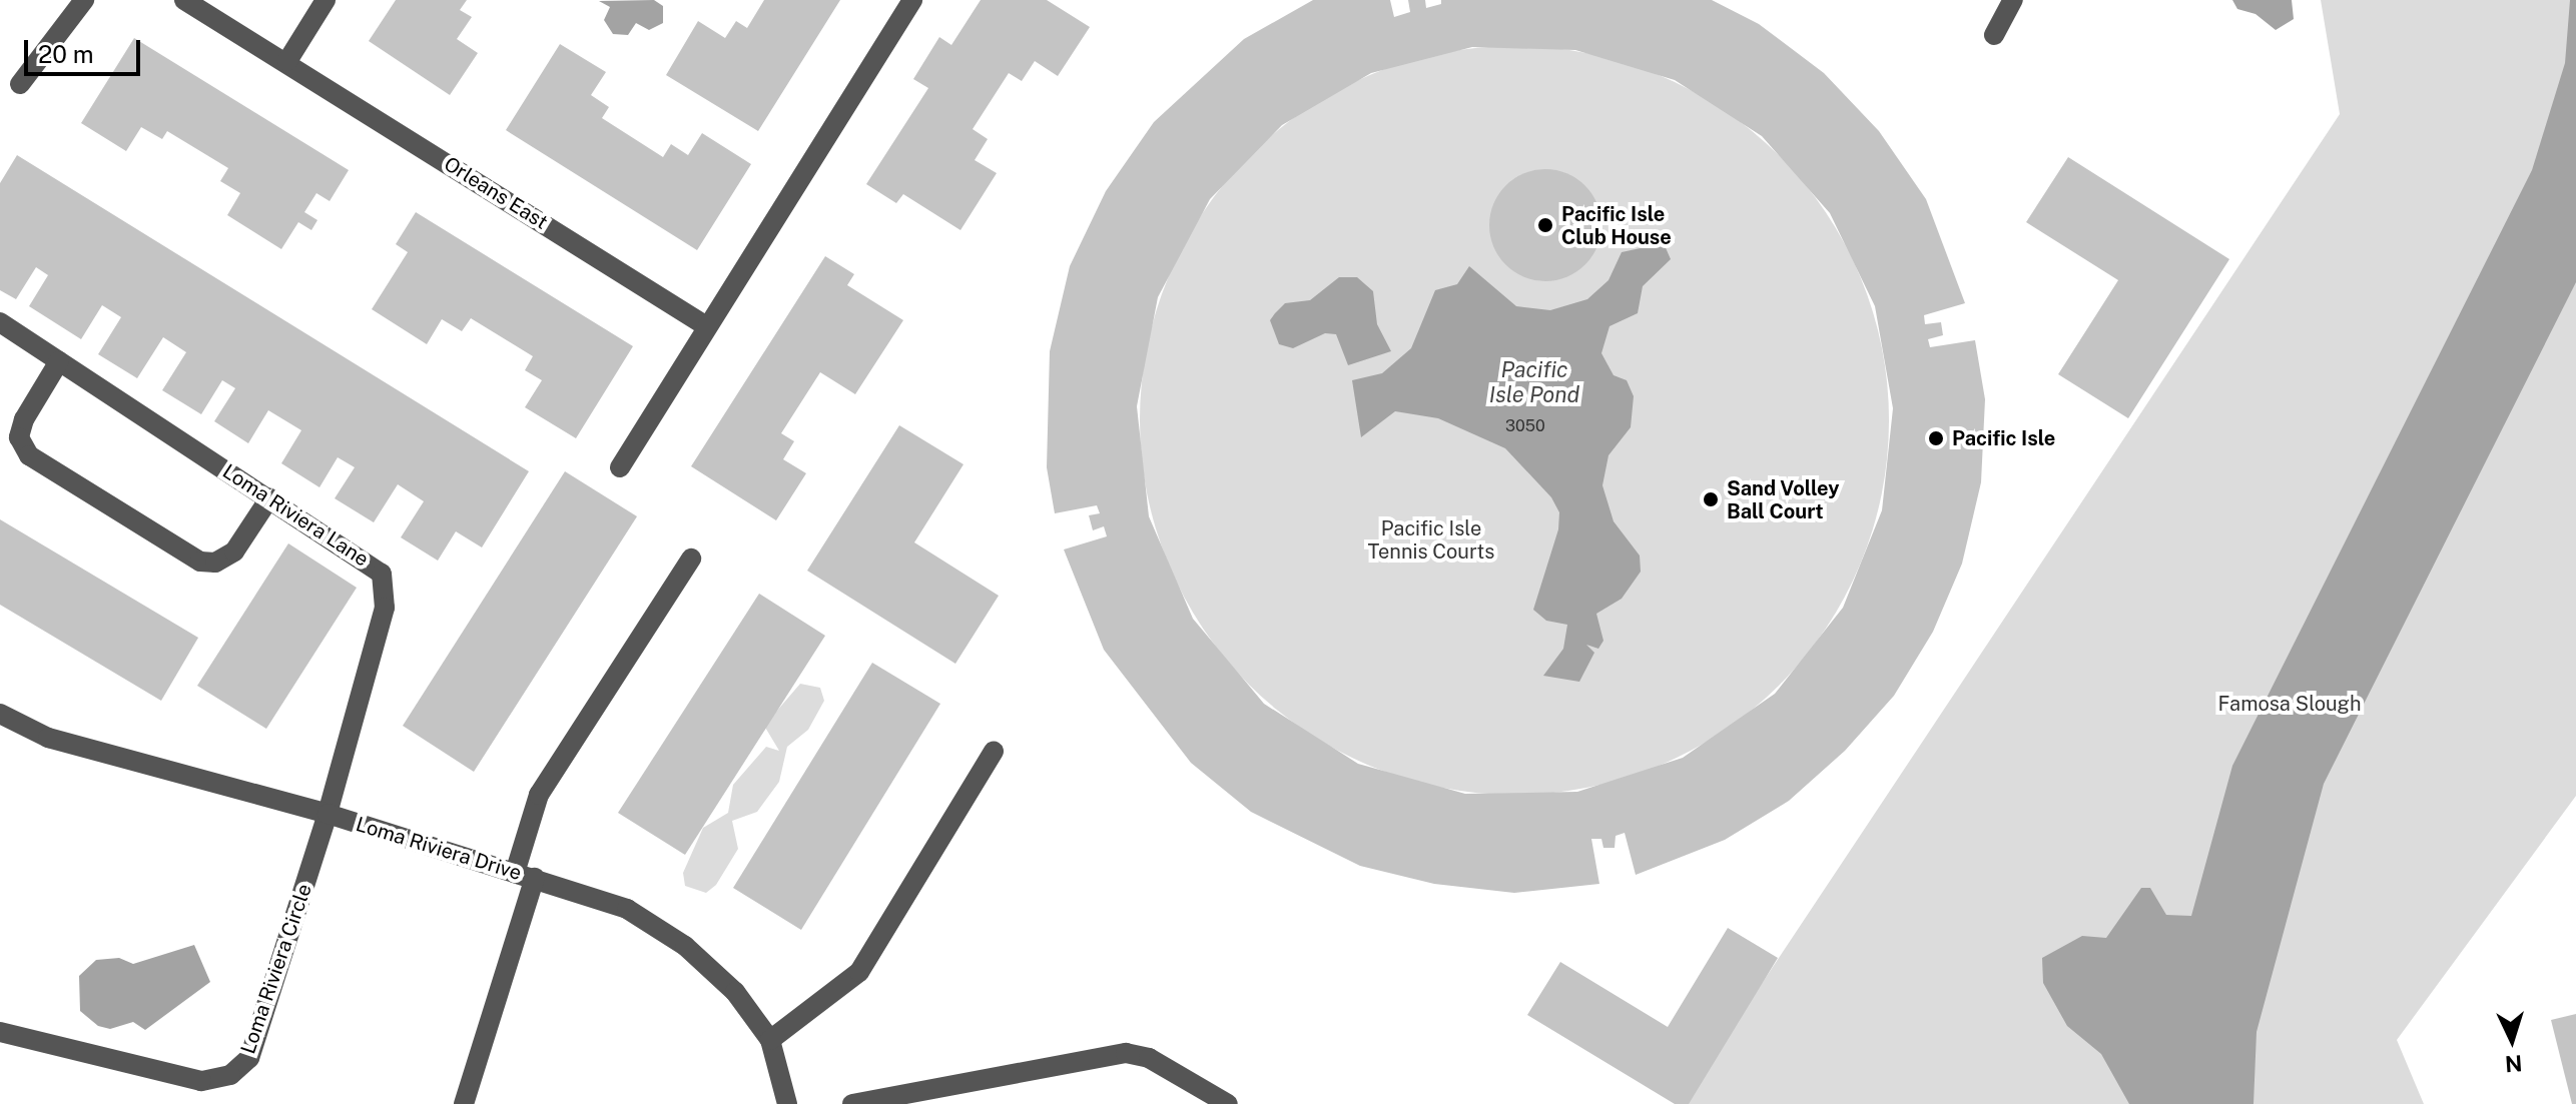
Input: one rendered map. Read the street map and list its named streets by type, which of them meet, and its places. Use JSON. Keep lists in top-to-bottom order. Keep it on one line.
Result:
{"streets":{"street":["Orleans East","Loma Riviera Lane","Loma Riviera Drive","Loma Riviera Circle"]},"crossings":[["Loma Riviera Lane","Loma Riviera Drive"],["Loma Riviera Lane","Loma Riviera Circle"],["Loma Riviera Drive","Loma Riviera Circle"]],"water":["Pacific Isle Pond"],"parks":["Pacific Isle Tennis Courts","Famosa Slough"],"places":["Pacific Isle Club House","Pacific Isle","Sand Volley Ball Court"],"house_numbers":["3050"],"scale_bar":"20 m","north":"bottom"}
